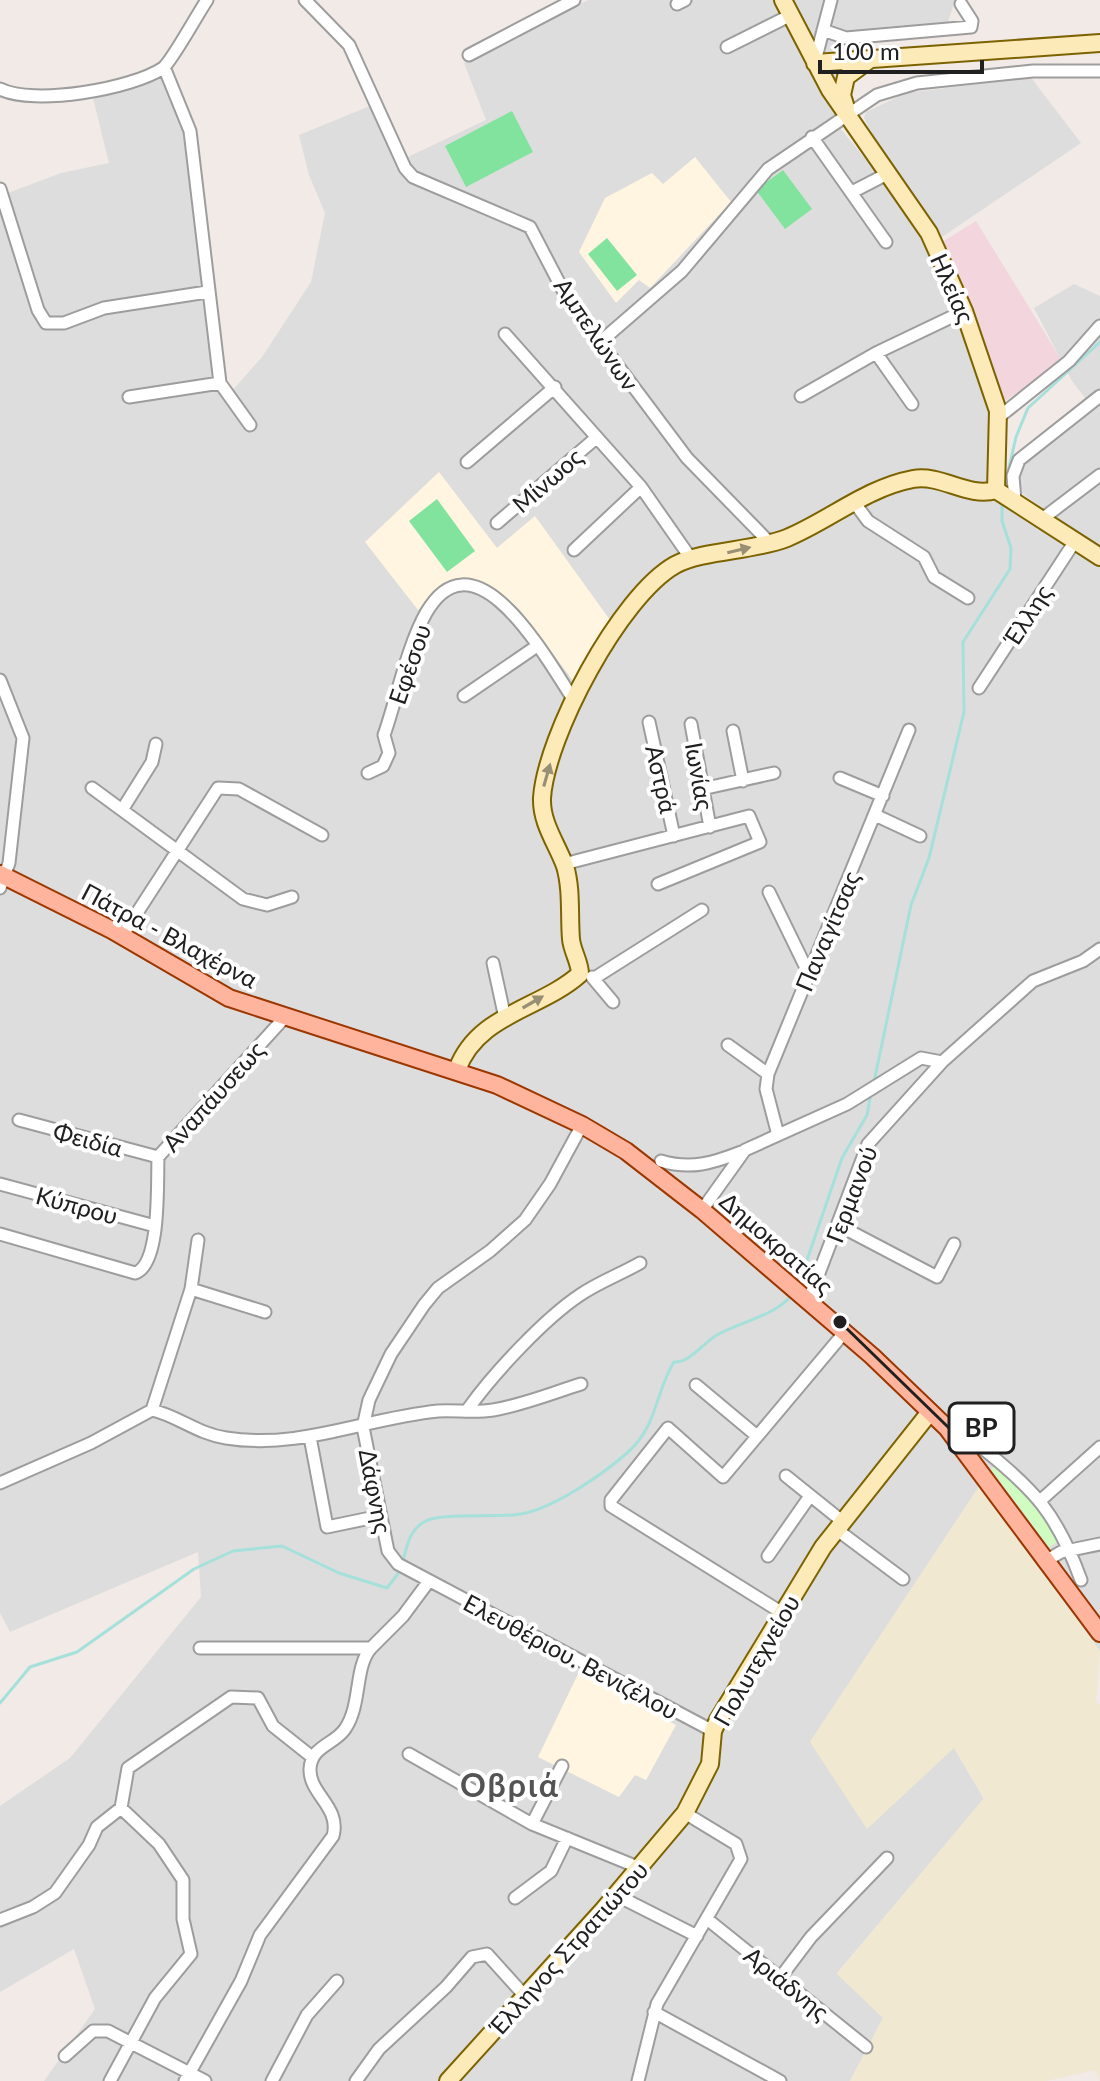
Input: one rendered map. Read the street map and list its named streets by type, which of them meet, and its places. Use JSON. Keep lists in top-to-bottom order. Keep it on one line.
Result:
{"streets":{"main road":["Πάτρα - Βλαχέρνα","Δημοκρατίας"],"street":["Ηλείας","Αμπελώνων","Μίνωος","Έλλης","Εφέσου","Ιωνίας","Αστρά","Παναγίτσας","Αναπάυσεως","Φειδία","Γερμανού","Κύπρου","Δάφνης","Ελευθέριου. Βενιζέλου","Πολυτεχνείου","Έλληνος Στρατιώτου","Αριάδνης"]},"crossings":[["Πάτρα - Βλαχέρνα","Αναπάυσεως"],["Πάτρα - Βλαχέρνα","Δημοκρατίας"],["Αναπάυσεως","Φειδία"],["Αναπάυσεως","Κύπρου"],["Γερμανού","Δημοκρατίας"],["Δημοκρατίας","Πολυτεχνείου"],["Δάφνης","Ελευθέριου. Βενιζέλου"],["Ελευθέριου. Βενιζέλου","Πολυτεχνείου"],["Πολυτεχνείου","Έλληνος Στρατιώτου"]],"districts":["Οβριά"],"places":["BP"],"scale_bar":"100 m"}
